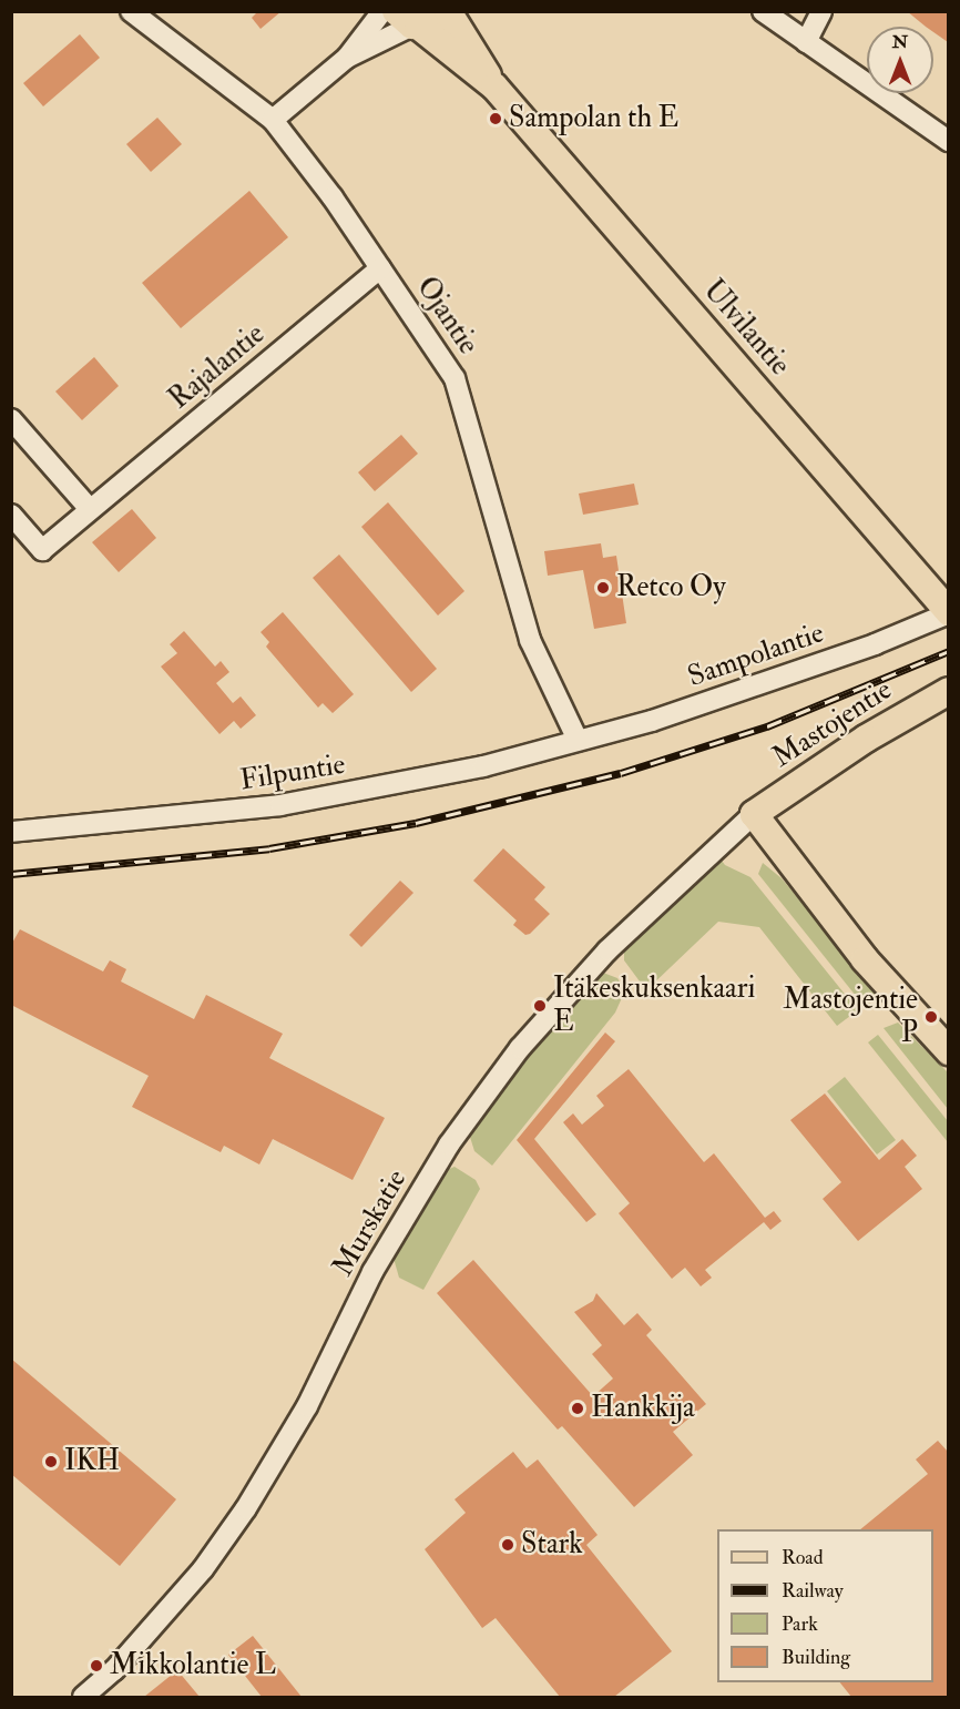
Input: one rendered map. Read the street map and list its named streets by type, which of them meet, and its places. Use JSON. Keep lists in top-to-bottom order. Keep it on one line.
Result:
{"streets":{"main road":["Ulvilantie","Mastojentie"],"street":["Ojantie","Rajalantie","Sampolantie","Filpuntie","Murskatie"]},"crossings":[["Ojantie","Rajalantie"],["Ojantie","Sampolantie"],["Ojantie","Filpuntie"],["Ulvilantie","Sampolantie"],["Sampolantie","Filpuntie"],["Mastojentie","Murskatie"]],"places":["Sampolan th E","Retco Oy","Itäkeskuksenkaari E","Mastojentie P","Hankkija","IKH","Stark","Mikkolantie L"],"legend":["Road","Railway","Park","Building"],"north":"top"}
